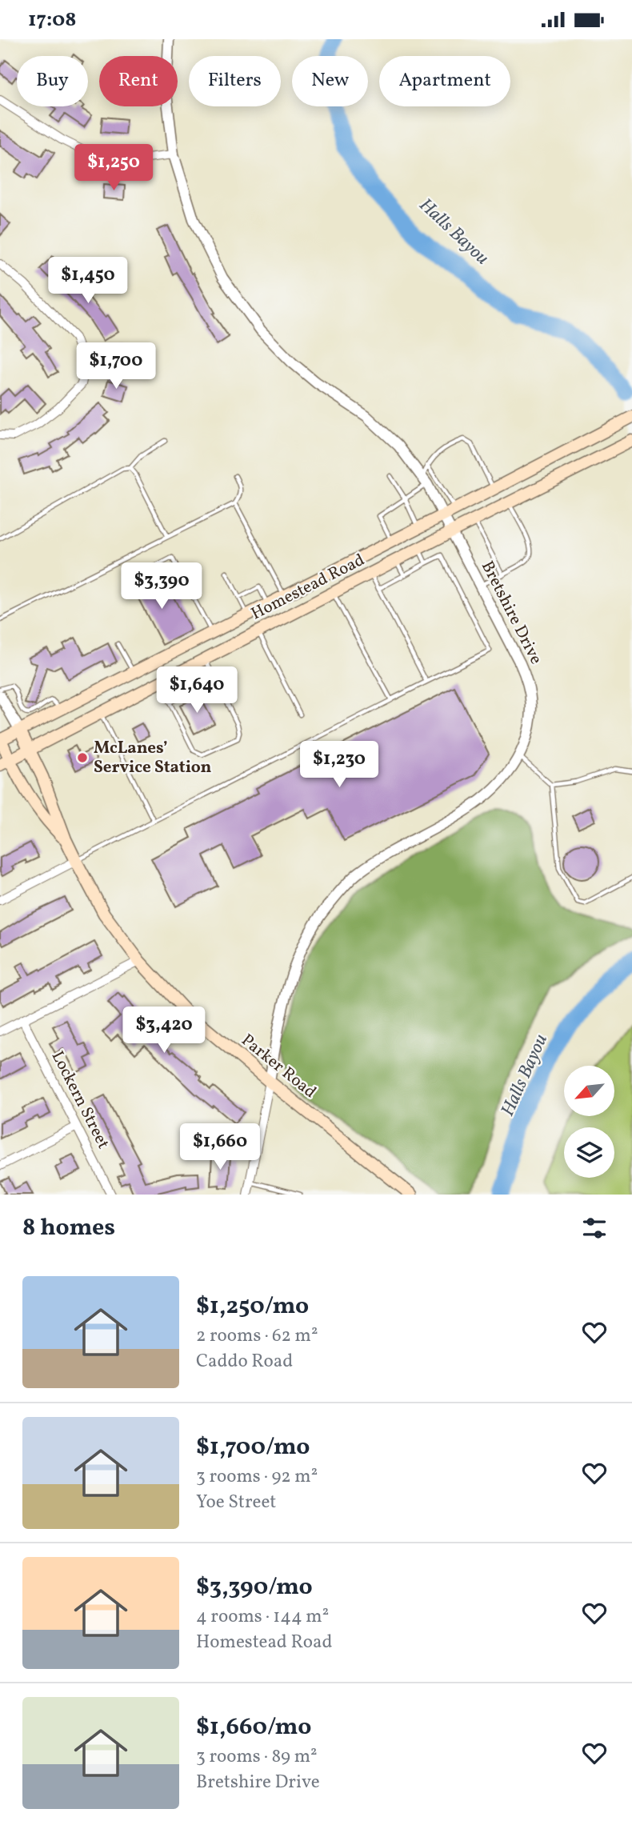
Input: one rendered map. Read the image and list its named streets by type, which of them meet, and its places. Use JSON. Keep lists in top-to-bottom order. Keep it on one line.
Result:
{"streets":{"main road":["Homestead Road","Parker Road"],"street":["Bretshire Drive","Lockern Street"]},"crossings":[["Homestead Road","Bretshire Drive"],["Homestead Road","Parker Road"],["Bretshire Drive","Parker Road"]],"water":["Halls Bayou"],"places":["McLanes’ Service Station"],"north":"bottom left","page":{"status":"17:08","chip":["Buy","Rent","Filters","New","Apartment"],"price":["$1,250","$1,450","$1,700","$3,390","$1,640","$1,230","$3,420","$1,660"],"heading":"8 homes","list":[{"name":"$1,250/mo","note":"2 rooms · 62 m² · Caddo Road"},{"name":"$1,700/mo","note":"3 rooms · 92 m² · Yoe Street"},{"name":"$3,390/mo","note":"4 rooms · 144 m² · Homestead Road"},{"name":"$1,660/mo","note":"3 rooms · 89 m² · Bretshire Drive"}]}}
